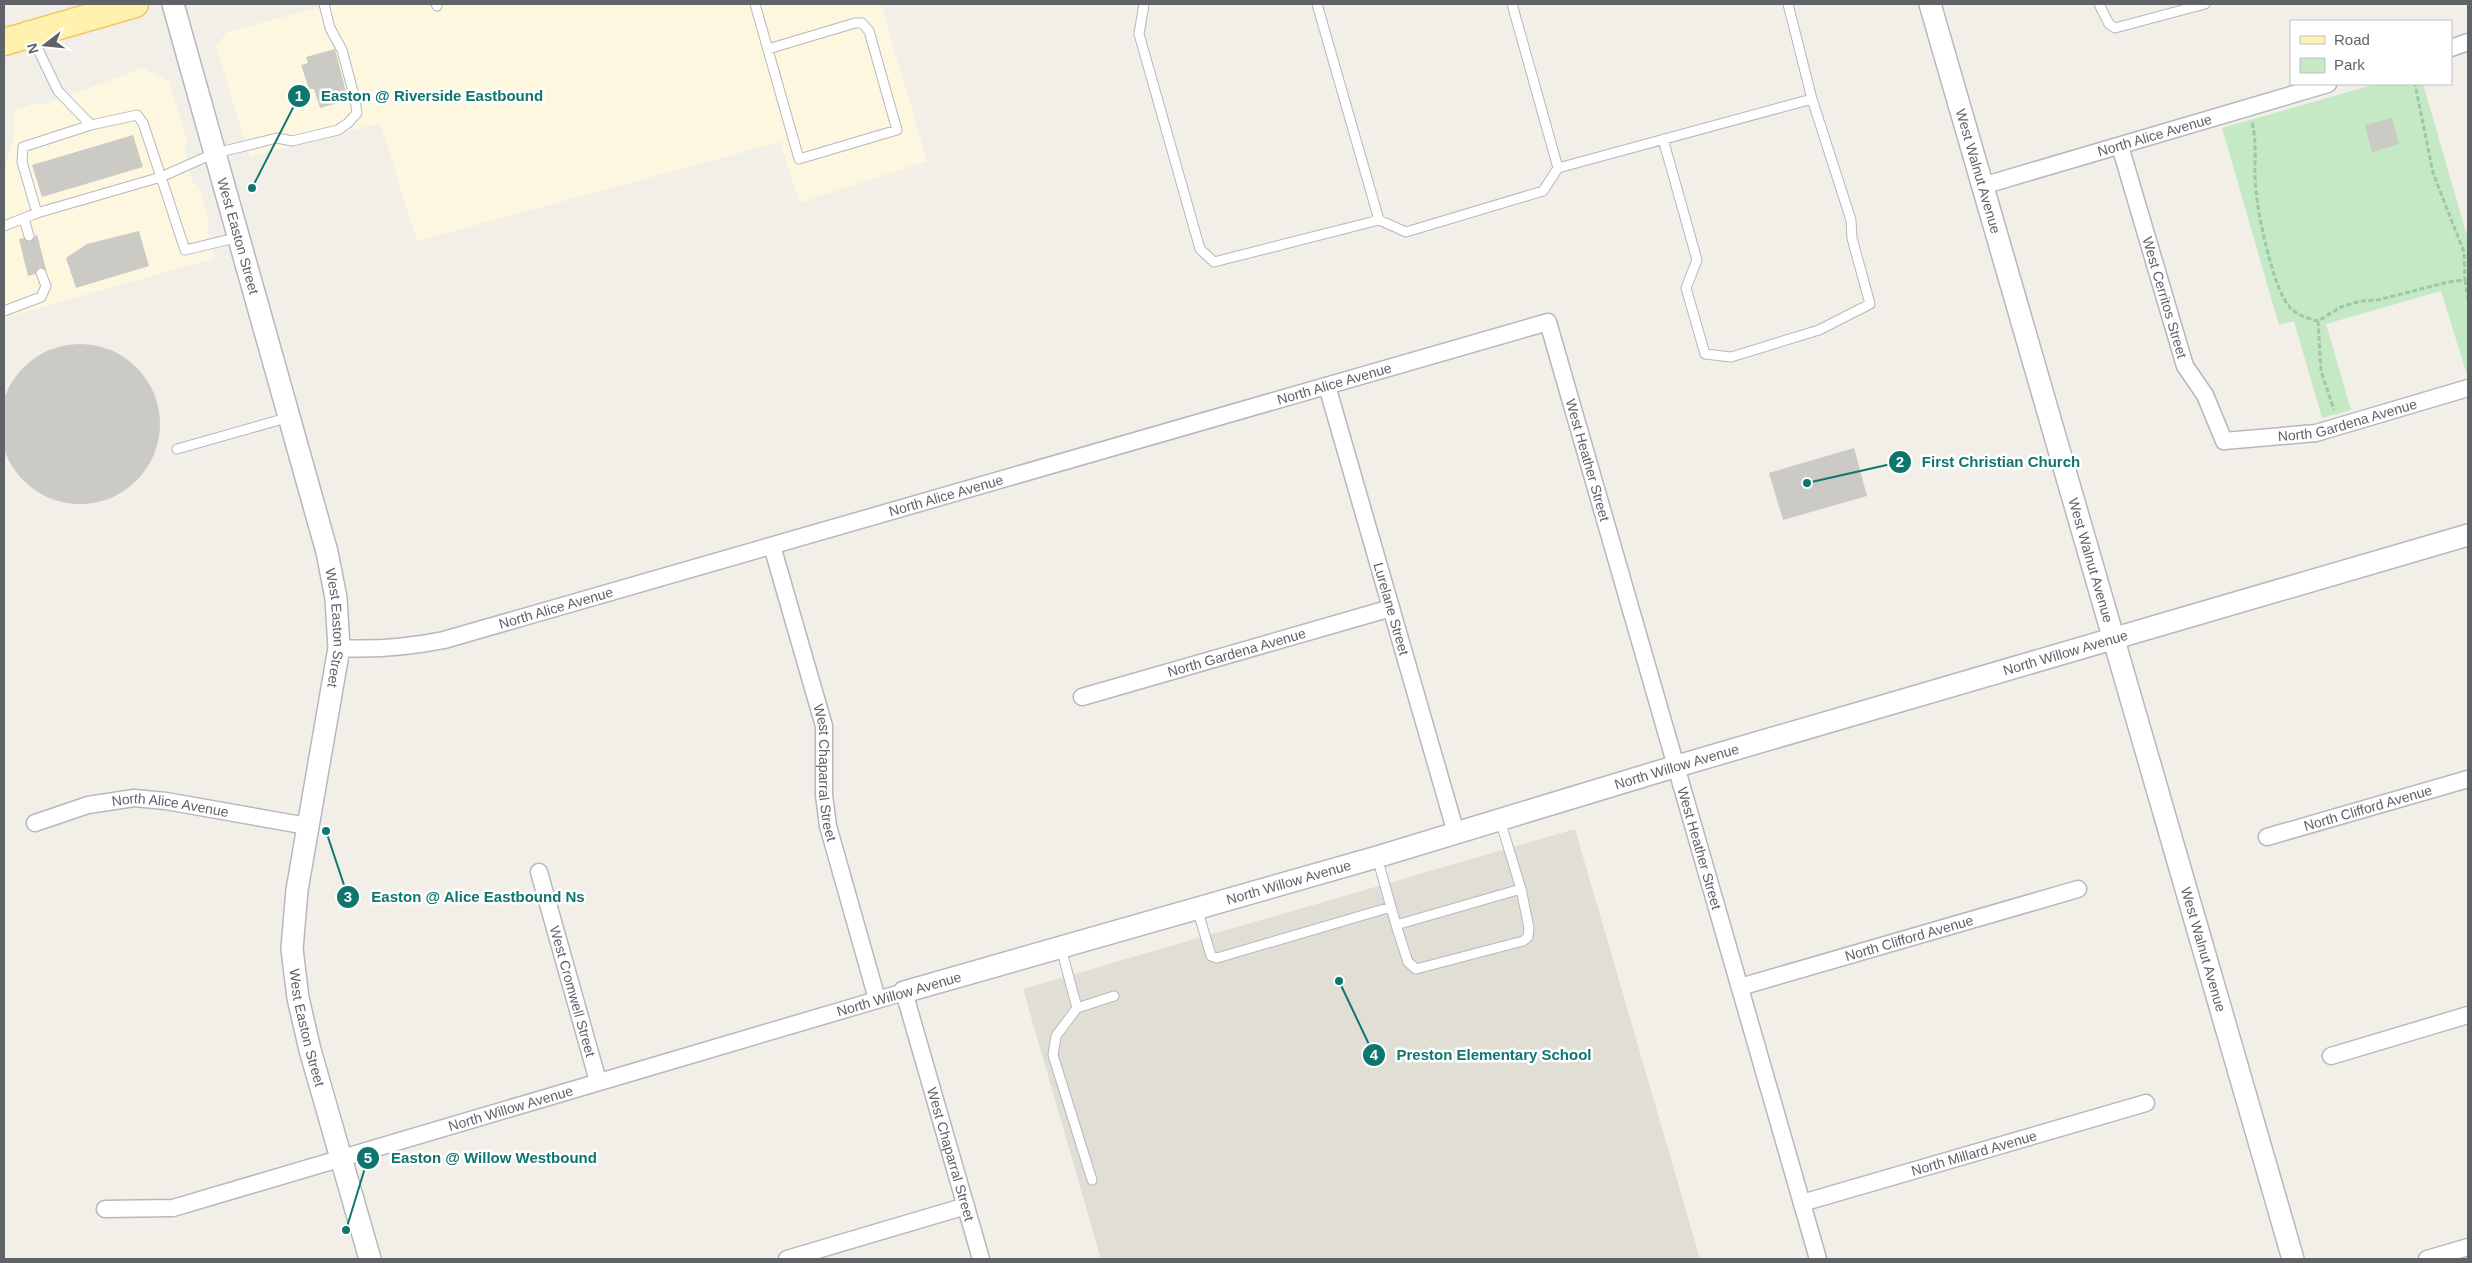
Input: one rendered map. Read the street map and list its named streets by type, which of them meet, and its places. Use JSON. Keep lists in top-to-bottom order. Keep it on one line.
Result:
{"streets":{"street":["North Alice Avenue","West Walnut Avenue","West Easton Street","West Cerritos Street","North Gardena Avenue","West Heather Street","Lurelane Street","North Willow Avenue","West Chaparral Street","North Clifford Avenue","West Cromwell Street","North Millard Avenue"]},"crossings":[["North Alice Avenue","West Walnut Avenue"],["North Alice Avenue","West Easton Street"],["North Alice Avenue","West Cerritos Street"],["North Alice Avenue","West Heather Street"],["North Alice Avenue","Lurelane Street"],["North Alice Avenue","West Chaparral Street"],["West Walnut Avenue","North Willow Avenue"],["West Easton Street","North Willow Avenue"],["West Cerritos Street","North Gardena Avenue"],["North Gardena Avenue","Lurelane Street"],["West Heather Street","North Willow Avenue"],["West Heather Street","North Clifford Avenue"],["West Heather Street","North Millard Avenue"],["Lurelane Street","North Willow Avenue"],["North Willow Avenue","West Chaparral Street"],["North Willow Avenue","West Cromwell Street"]],"places":["Easton @ Riverside Eastbound","First Christian Church","Easton @ Alice Eastbound Ns","Preston Elementary School","Easton @ Willow Westbound"],"legend":["Road","Park"],"north":"left"}
